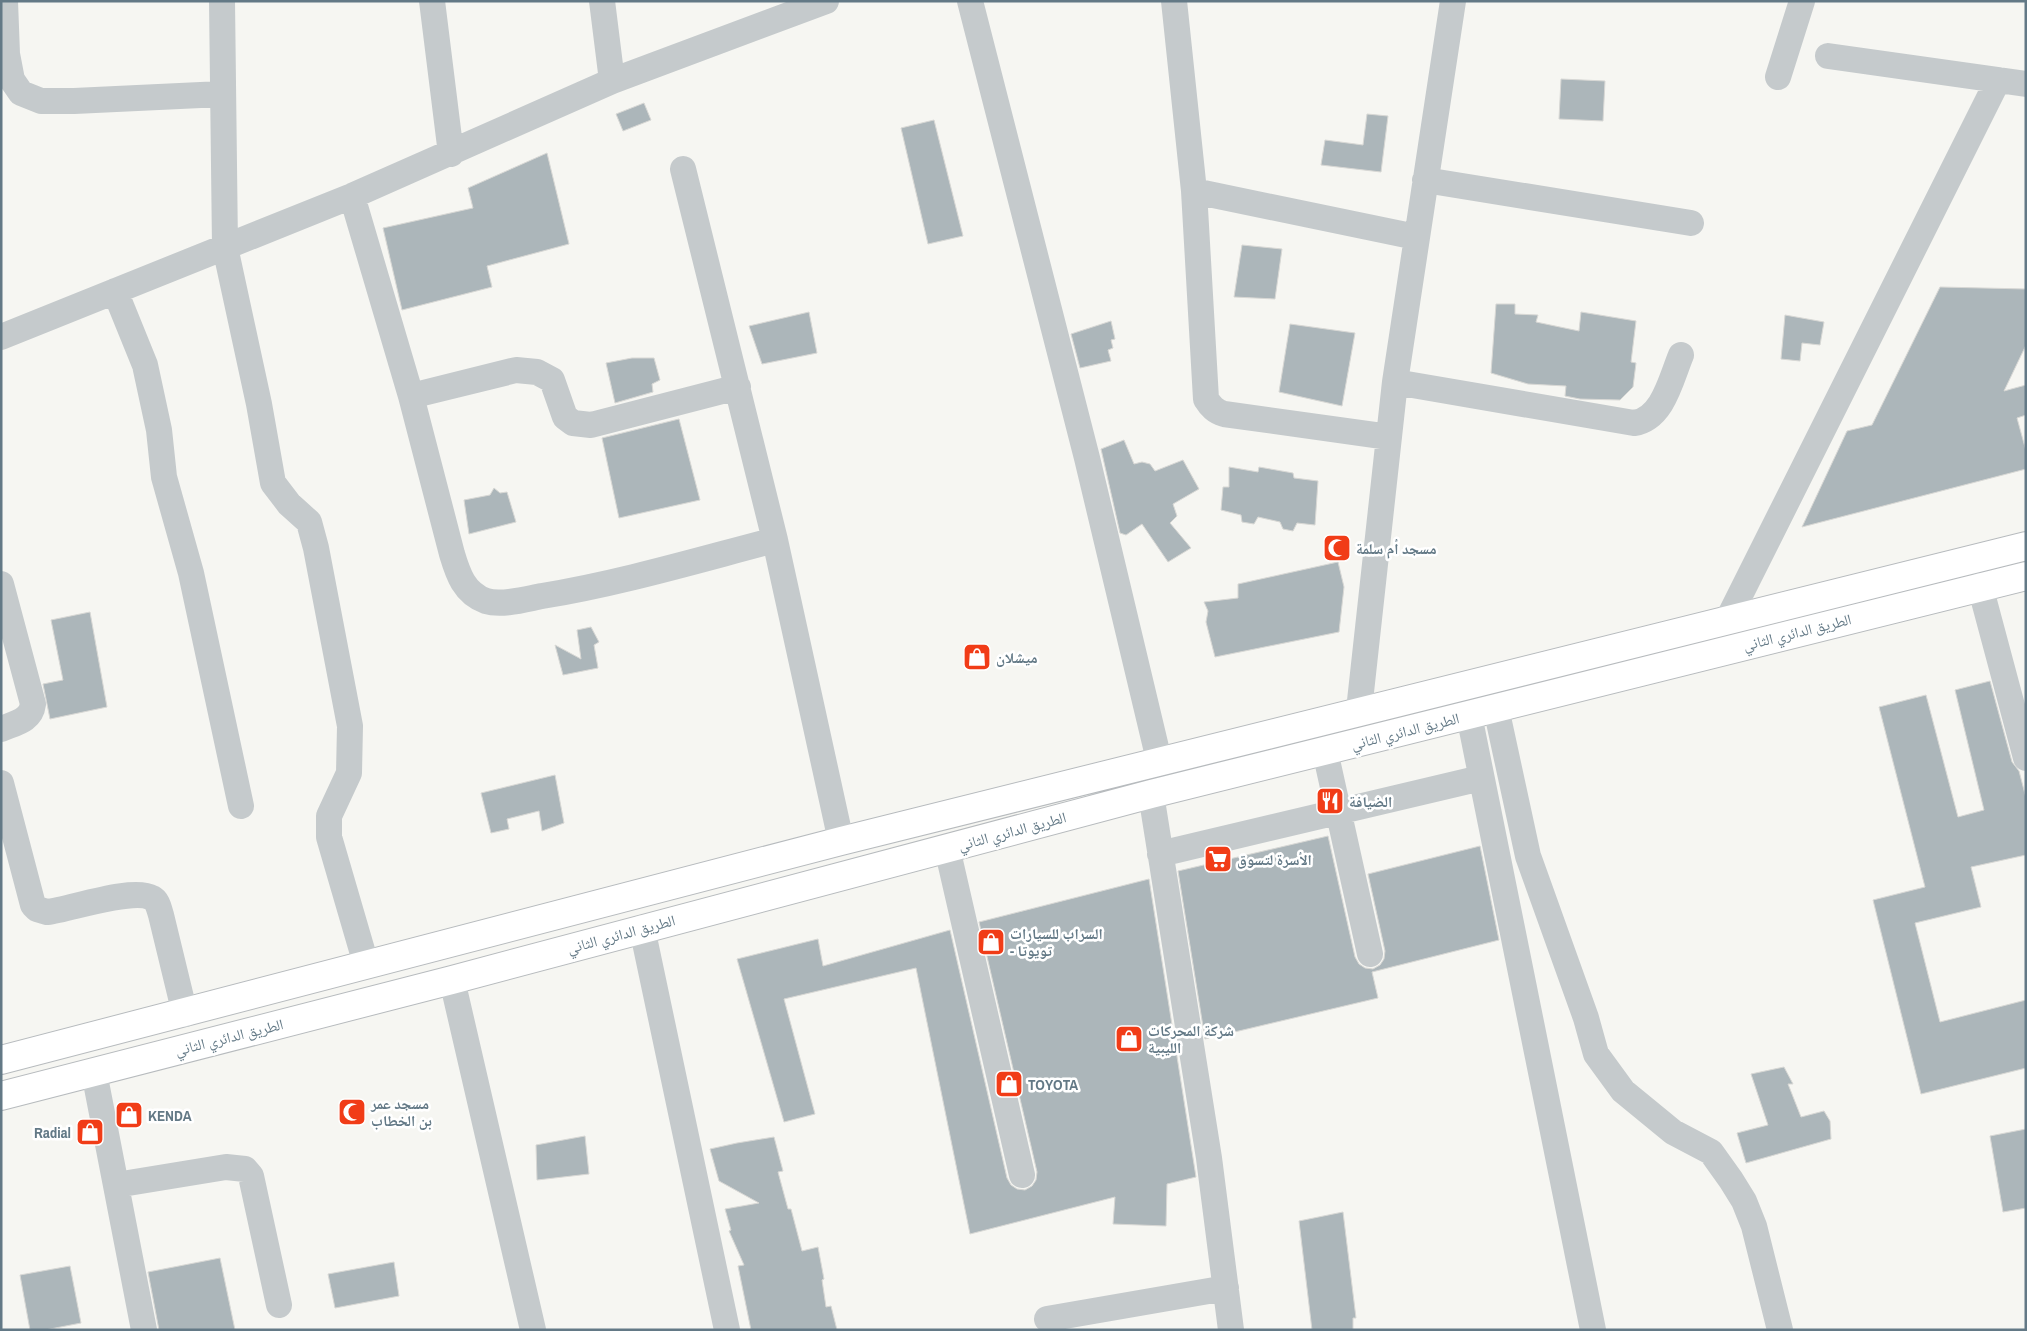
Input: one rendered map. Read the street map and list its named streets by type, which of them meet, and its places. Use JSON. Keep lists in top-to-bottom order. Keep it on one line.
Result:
{"streets":{"highway":["الطريق الدائري الثاني"]},"places":{"mosque":["مسجد أم سلمة","مسجد عمر بن الخطاب"],"shop":["ميشلان","السراب للسيارات - تويوتا","شركة المحركات الليبية","TOYOTA","KENDA","Radial"],"restaurant":["الضيافة"],"supermarket":["الأسرة لتسوق"]}}
